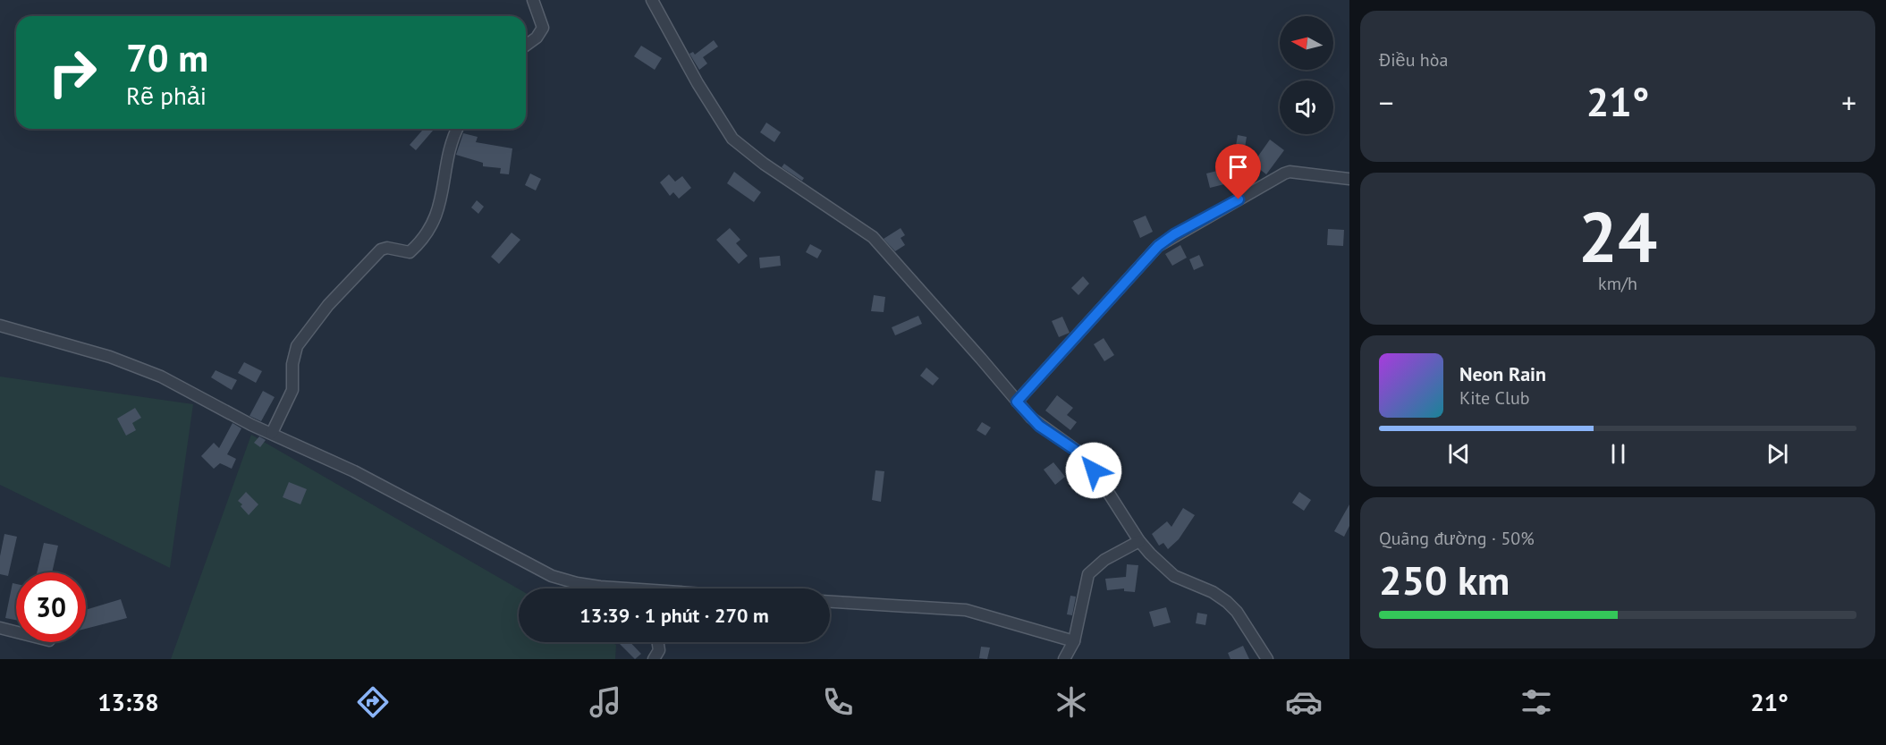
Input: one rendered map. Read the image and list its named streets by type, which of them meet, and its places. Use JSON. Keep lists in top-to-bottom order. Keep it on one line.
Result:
{"north":"left","page":{"tile":["Điều hòa",["24","km/h"],["Quãng đường · 50%","250 km"]],"turn":["70 m","Rẽ phải"],"heat":["−","21°","+"],"song":["Neon Rain","Kite Club"],"limit":"30","trip":"13:39 · 1 phút · 270 m","tabs":["13:38","21°"]}}
